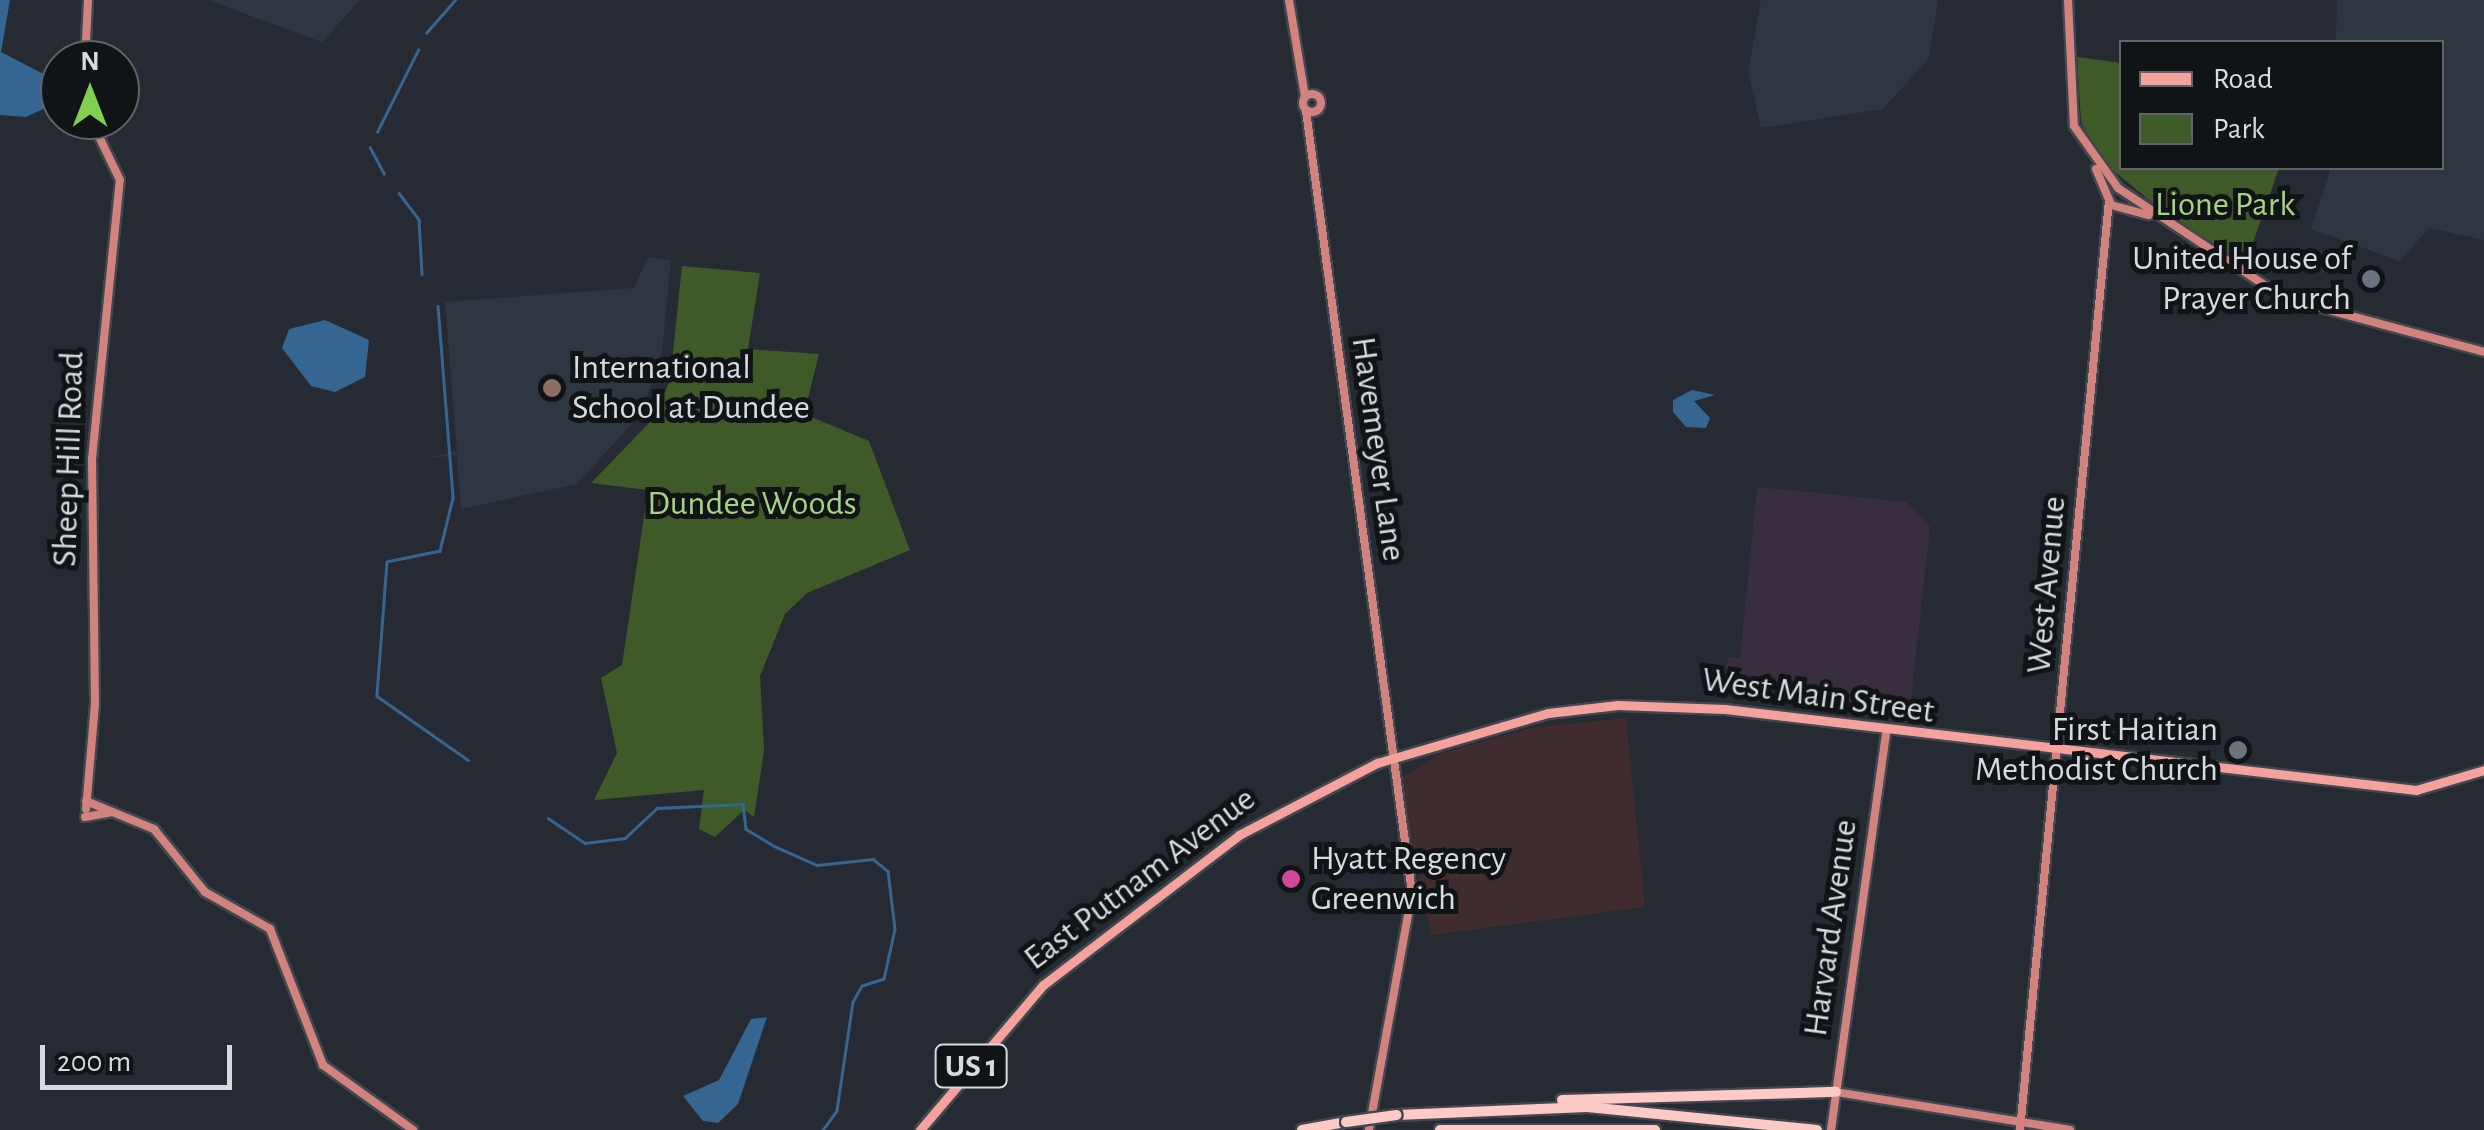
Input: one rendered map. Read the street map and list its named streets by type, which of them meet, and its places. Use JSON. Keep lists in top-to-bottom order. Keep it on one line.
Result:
{"streets":{"main road":["West Main Street","East Putnam Avenue","US 1"],"street":["Havemeyer Lane","Sheep Hill Road","West Avenue","Harvard Avenue"]},"crossings":[["Havemeyer Lane","East Putnam Avenue"],["West Avenue","West Main Street"],["West Main Street","East Putnam Avenue"],["West Main Street","Harvard Avenue"]],"parks":["Lione Park","Dundee Woods"],"places":["United House of Prayer Church","International School at Dundee","First Haitian Methodist Church","Hyatt Regency Greenwich"],"legend":["Road","Park"],"scale_bar":"200 m","north":"top"}
